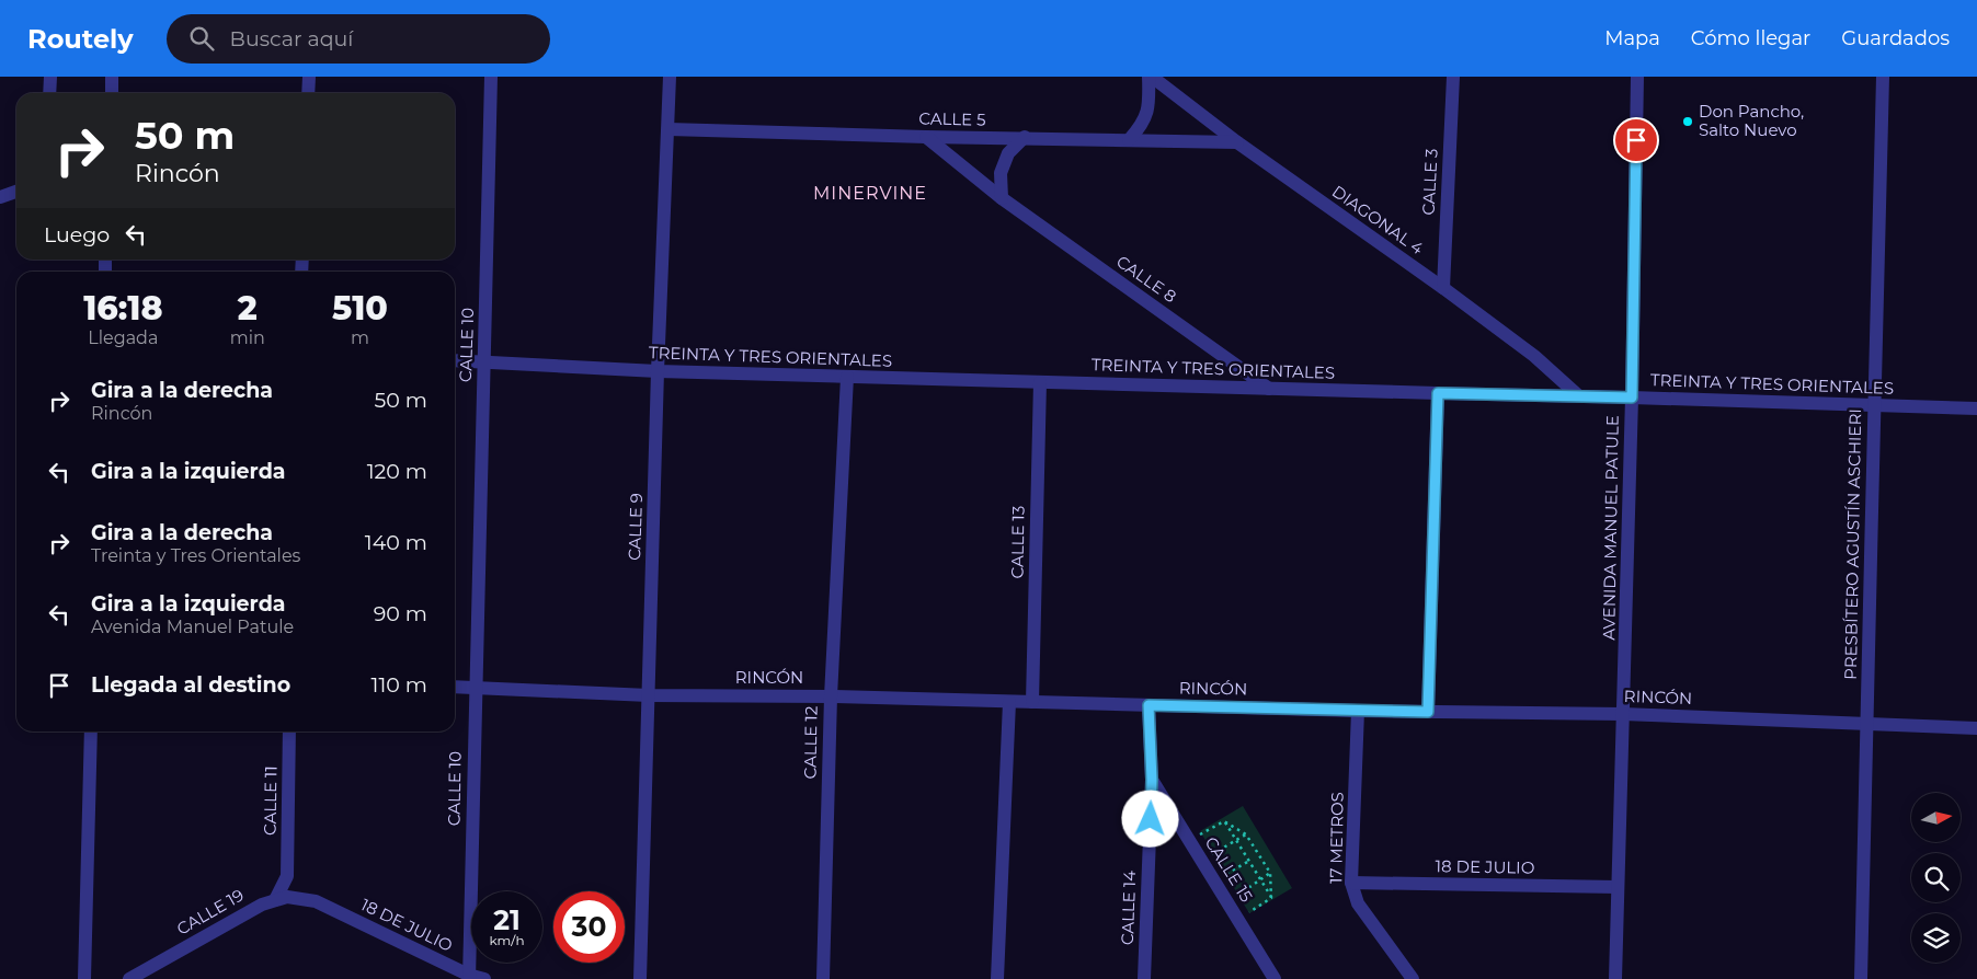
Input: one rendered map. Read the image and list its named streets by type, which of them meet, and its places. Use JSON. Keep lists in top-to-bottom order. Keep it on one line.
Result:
{"streets":{"street":["CALLE 5","CALLE 3","DIAGONAL 4","CALLE 8","CALLE 10","TREINTA Y TRES ORIENTALES","CALLE 9","AVENIDA MANUEL PATULE","CALLE 13","PRESBÍTERO AGUSTÍN ASCHIERI","RINCÓN","CALLE 12","CALLE 11","17 METROS","18 DE JULIO","CALLE 15","CALLE 14","CALLE 19"]},"crossings":[["CALLE 5","DIAGONAL 4"],["CALLE 5","CALLE 8"],["CALLE 5","CALLE 9"],["CALLE 3","DIAGONAL 4"],["DIAGONAL 4","TREINTA Y TRES ORIENTALES"],["CALLE 8","TREINTA Y TRES ORIENTALES"],["CALLE 10","TREINTA Y TRES ORIENTALES"],["CALLE 10","RINCÓN"],["CALLE 10","18 DE JULIO"],["TREINTA Y TRES ORIENTALES","CALLE 9"],["TREINTA Y TRES ORIENTALES","AVENIDA MANUEL PATULE"],["TREINTA Y TRES ORIENTALES","CALLE 13"],["TREINTA Y TRES ORIENTALES","PRESBÍTERO AGUSTÍN ASCHIERI"],["TREINTA Y TRES ORIENTALES","CALLE 12"],["CALLE 9","RINCÓN"],["AVENIDA MANUEL PATULE","RINCÓN"],["AVENIDA MANUEL PATULE","18 DE JULIO"],["CALLE 13","RINCÓN"],["PRESBÍTERO AGUSTÍN ASCHIERI","RINCÓN"],["RINCÓN","CALLE 12"],["RINCÓN","17 METROS"],["RINCÓN","CALLE 14"],["CALLE 11","CALLE 19"],["17 METROS","18 DE JULIO"],["18 DE JULIO","CALLE 19"],["CALLE 15","CALLE 14"]],"districts":["MINERVINE"],"places":["Don Pancho, Salto Nuevo"],"north":"right","page":{"header":"Routely","search":"Buscar aquí","nav":["Mapa","Cómo llegar","Guardados"],"turn":["50 m","Rincón"],"then":"Luego","eta":["16:18","Llegada","2","min","510","m"],"list":[{"name":"Gira a la derecha","note":"Rincón","value":"50 m"},{"name":"Gira a la izquierda","value":"120 m"},{"name":"Gira a la derecha","note":"Treinta y Tres Orientales","value":"140 m"},{"name":"Gira a la izquierda","note":"Avenida Manuel Patule","value":"90 m"},{"name":"Llegada al destino","value":"110 m"}],"speed":"21 km/h","limit":"30"}}
